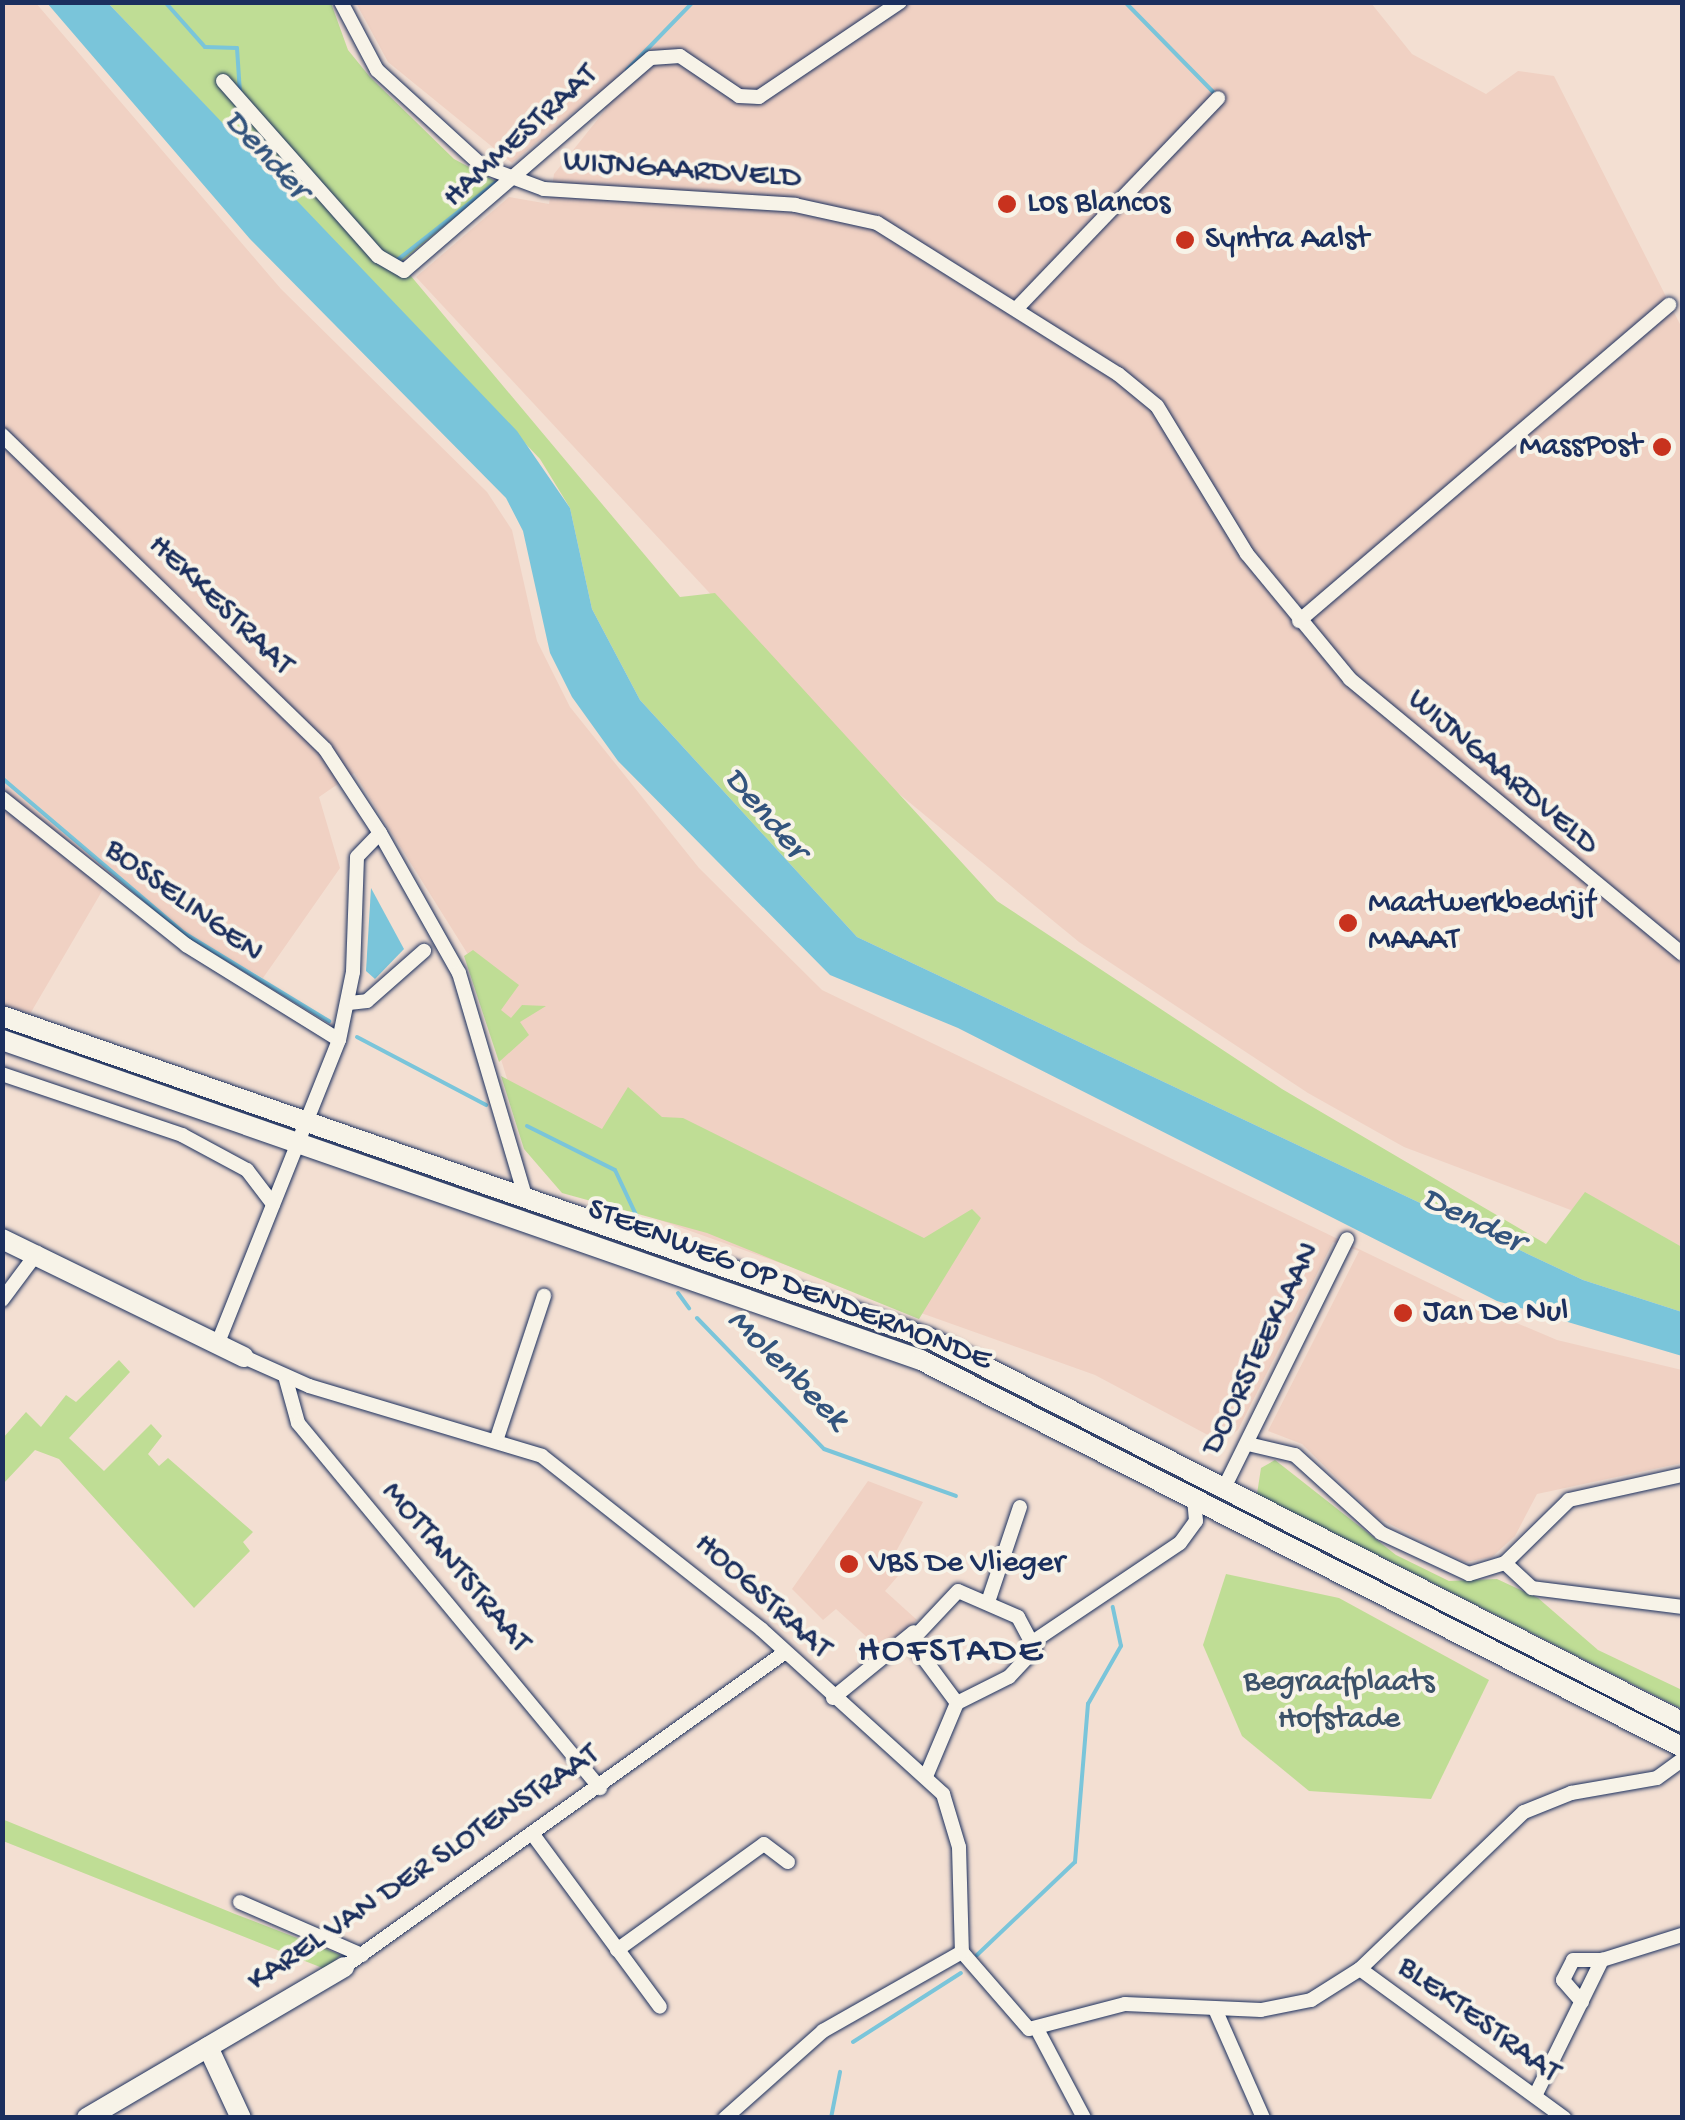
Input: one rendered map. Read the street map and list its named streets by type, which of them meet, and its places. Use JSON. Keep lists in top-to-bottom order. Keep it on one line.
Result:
{"streets":{"main road":["STEENWEG OP DENDERMONDE","KAREL VAN DER SLOTENSTRAAT"],"street":["HAMMESTRAAT","WIJNGAARDVELD","HEKKESTRAAT","BOSSELINGEN","DOORSTEEKLAAN","MOTTANTSTRAAT","HOOGSTRAAT","BLEKTESTRAAT"]},"crossings":[["HAMMESTRAAT","WIJNGAARDVELD"],["HEKKESTRAAT","STEENWEG OP DENDERMONDE"],["STEENWEG OP DENDERMONDE","DOORSTEEKLAAN"],["MOTTANTSTRAAT","HOOGSTRAAT"],["MOTTANTSTRAAT","KAREL VAN DER SLOTENSTRAAT"],["HOOGSTRAAT","KAREL VAN DER SLOTENSTRAAT"]],"districts":["HOFSTADE"],"water":["Dender","Molenbeek"],"parks":["Begraafplaats Hofstade"],"places":["Los Blancos","Syntra Aalst","MassPost","Maatwerkbedrijf MAAAT","Jan De Nul","VBS De Vlieger"]}
